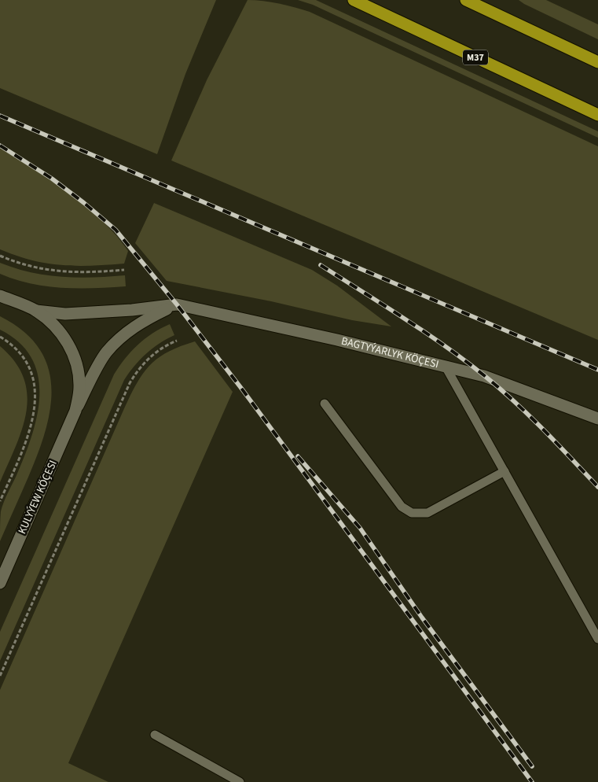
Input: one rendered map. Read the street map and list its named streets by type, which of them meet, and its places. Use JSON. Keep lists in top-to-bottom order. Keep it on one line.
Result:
{"streets":{"highway":["M37"],"street":["BAGTYÝARLYK KÖÇESI","KULYÝEW KÖÇESI"]}}
